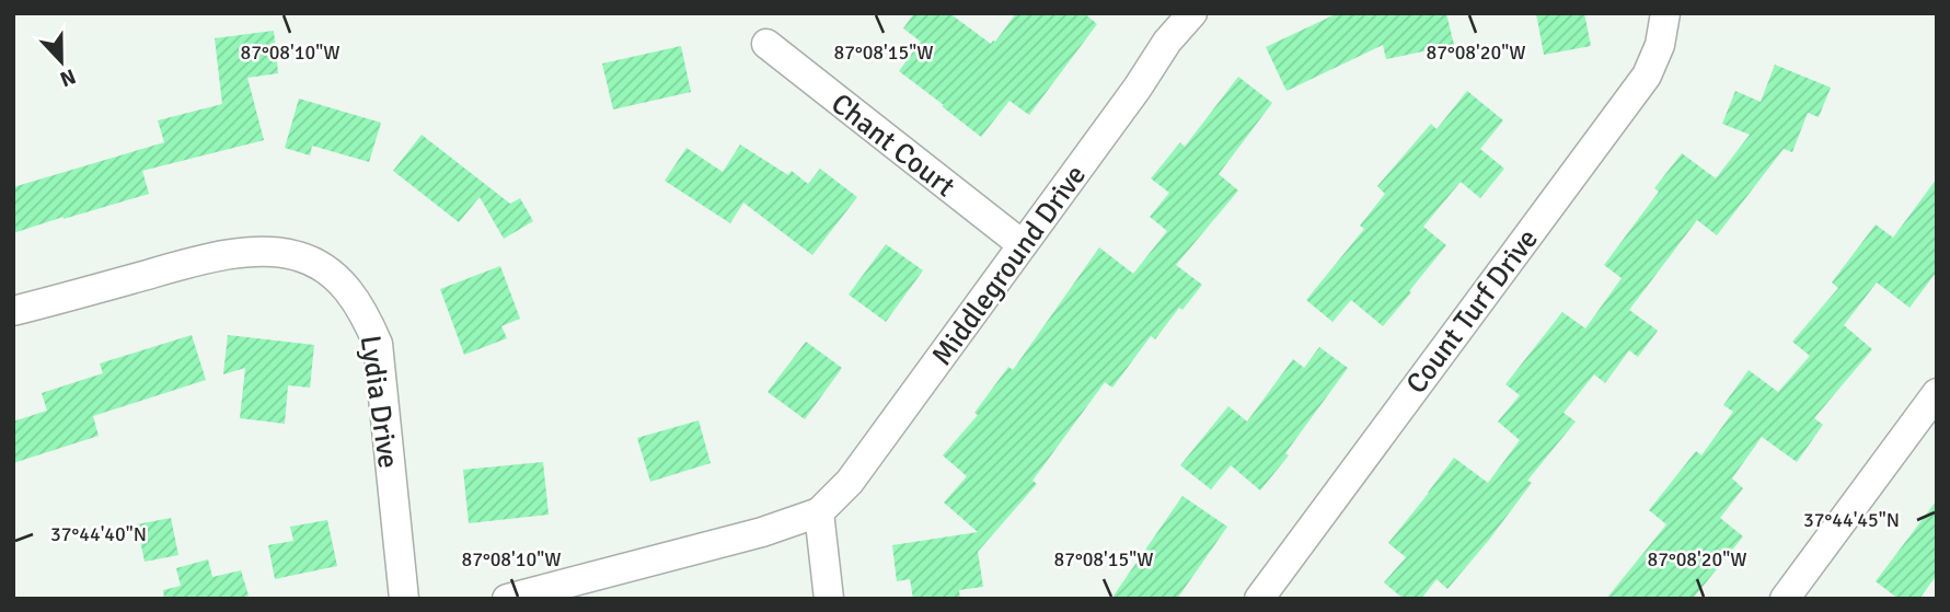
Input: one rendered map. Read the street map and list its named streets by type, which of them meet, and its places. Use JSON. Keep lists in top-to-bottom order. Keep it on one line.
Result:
{"streets":{"street":["Chant Court","Middleground Drive","Count Turf Drive","Lydia Drive"]},"crossings":[["Chant Court","Middleground Drive"]],"north":"bottom","coordinates":["87°08'10\"W","87°08'15\"W","87°08'20\"W","37°44'45\"N","37°44'40\"N"]}
